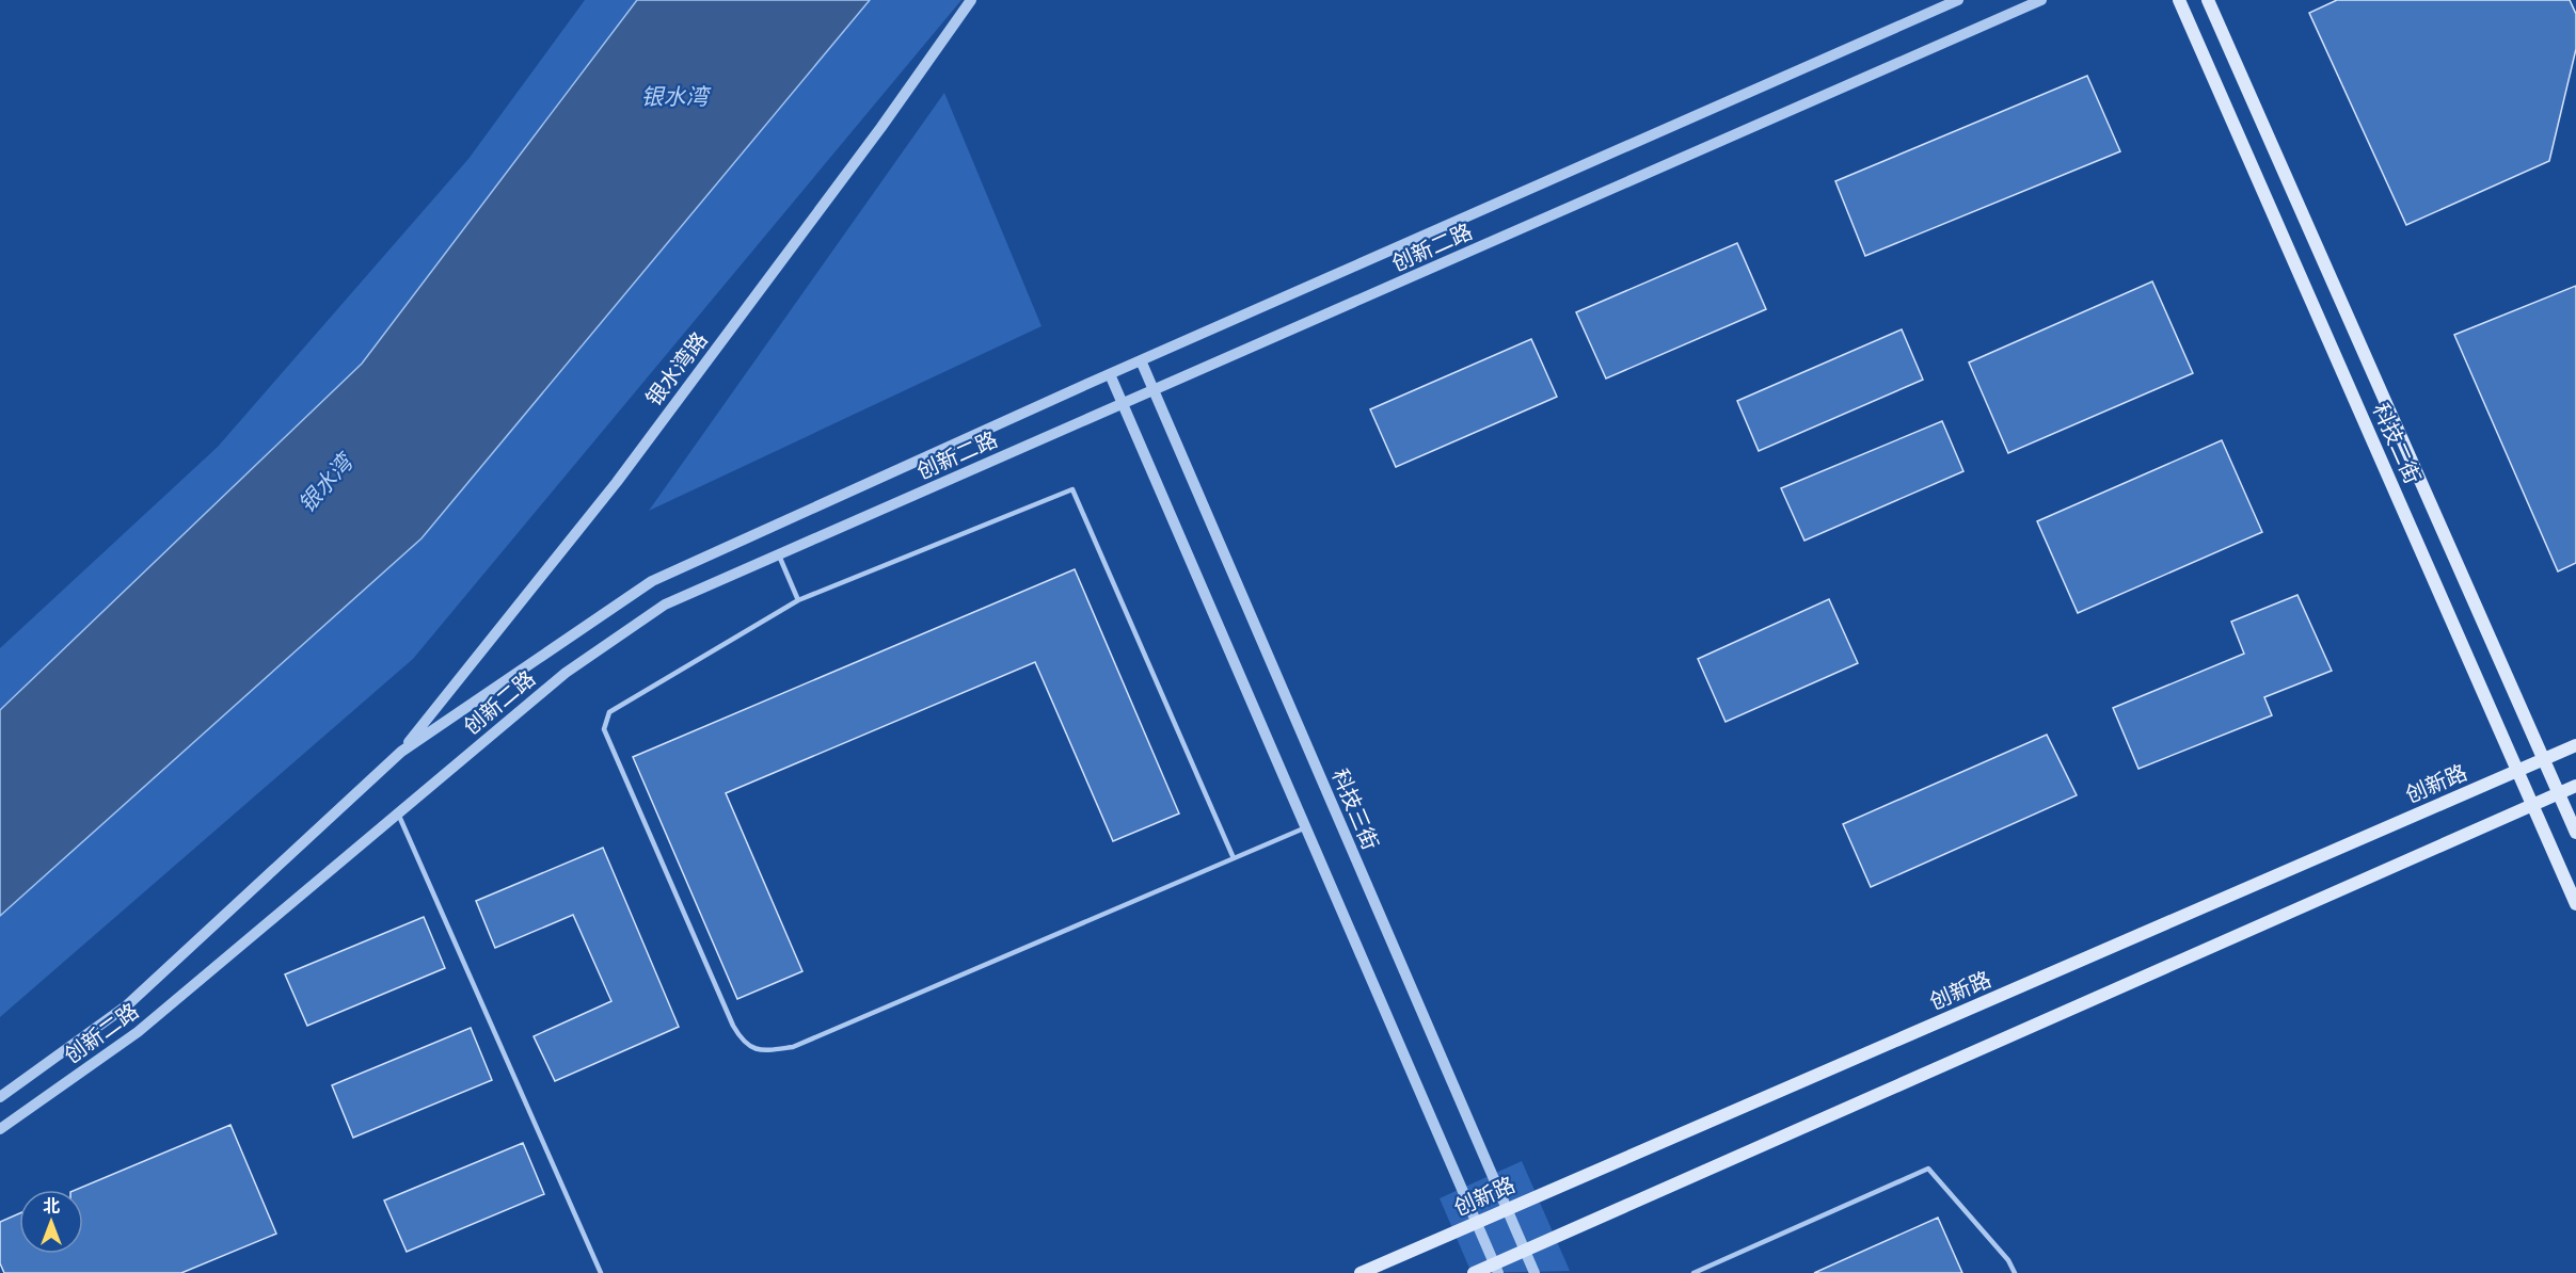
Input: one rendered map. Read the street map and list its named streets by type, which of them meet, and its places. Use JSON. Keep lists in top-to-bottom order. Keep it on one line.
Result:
{"streets":{"main road":["科技二街","创新路"],"street":["创新二路","银水湾路","科技三街"]},"crossings":[["创新二路","银水湾路"],["创新二路","科技三街"],["科技二街","创新路"],["创新路","科技三街"]],"water":["银水湾"],"north":"top"}
